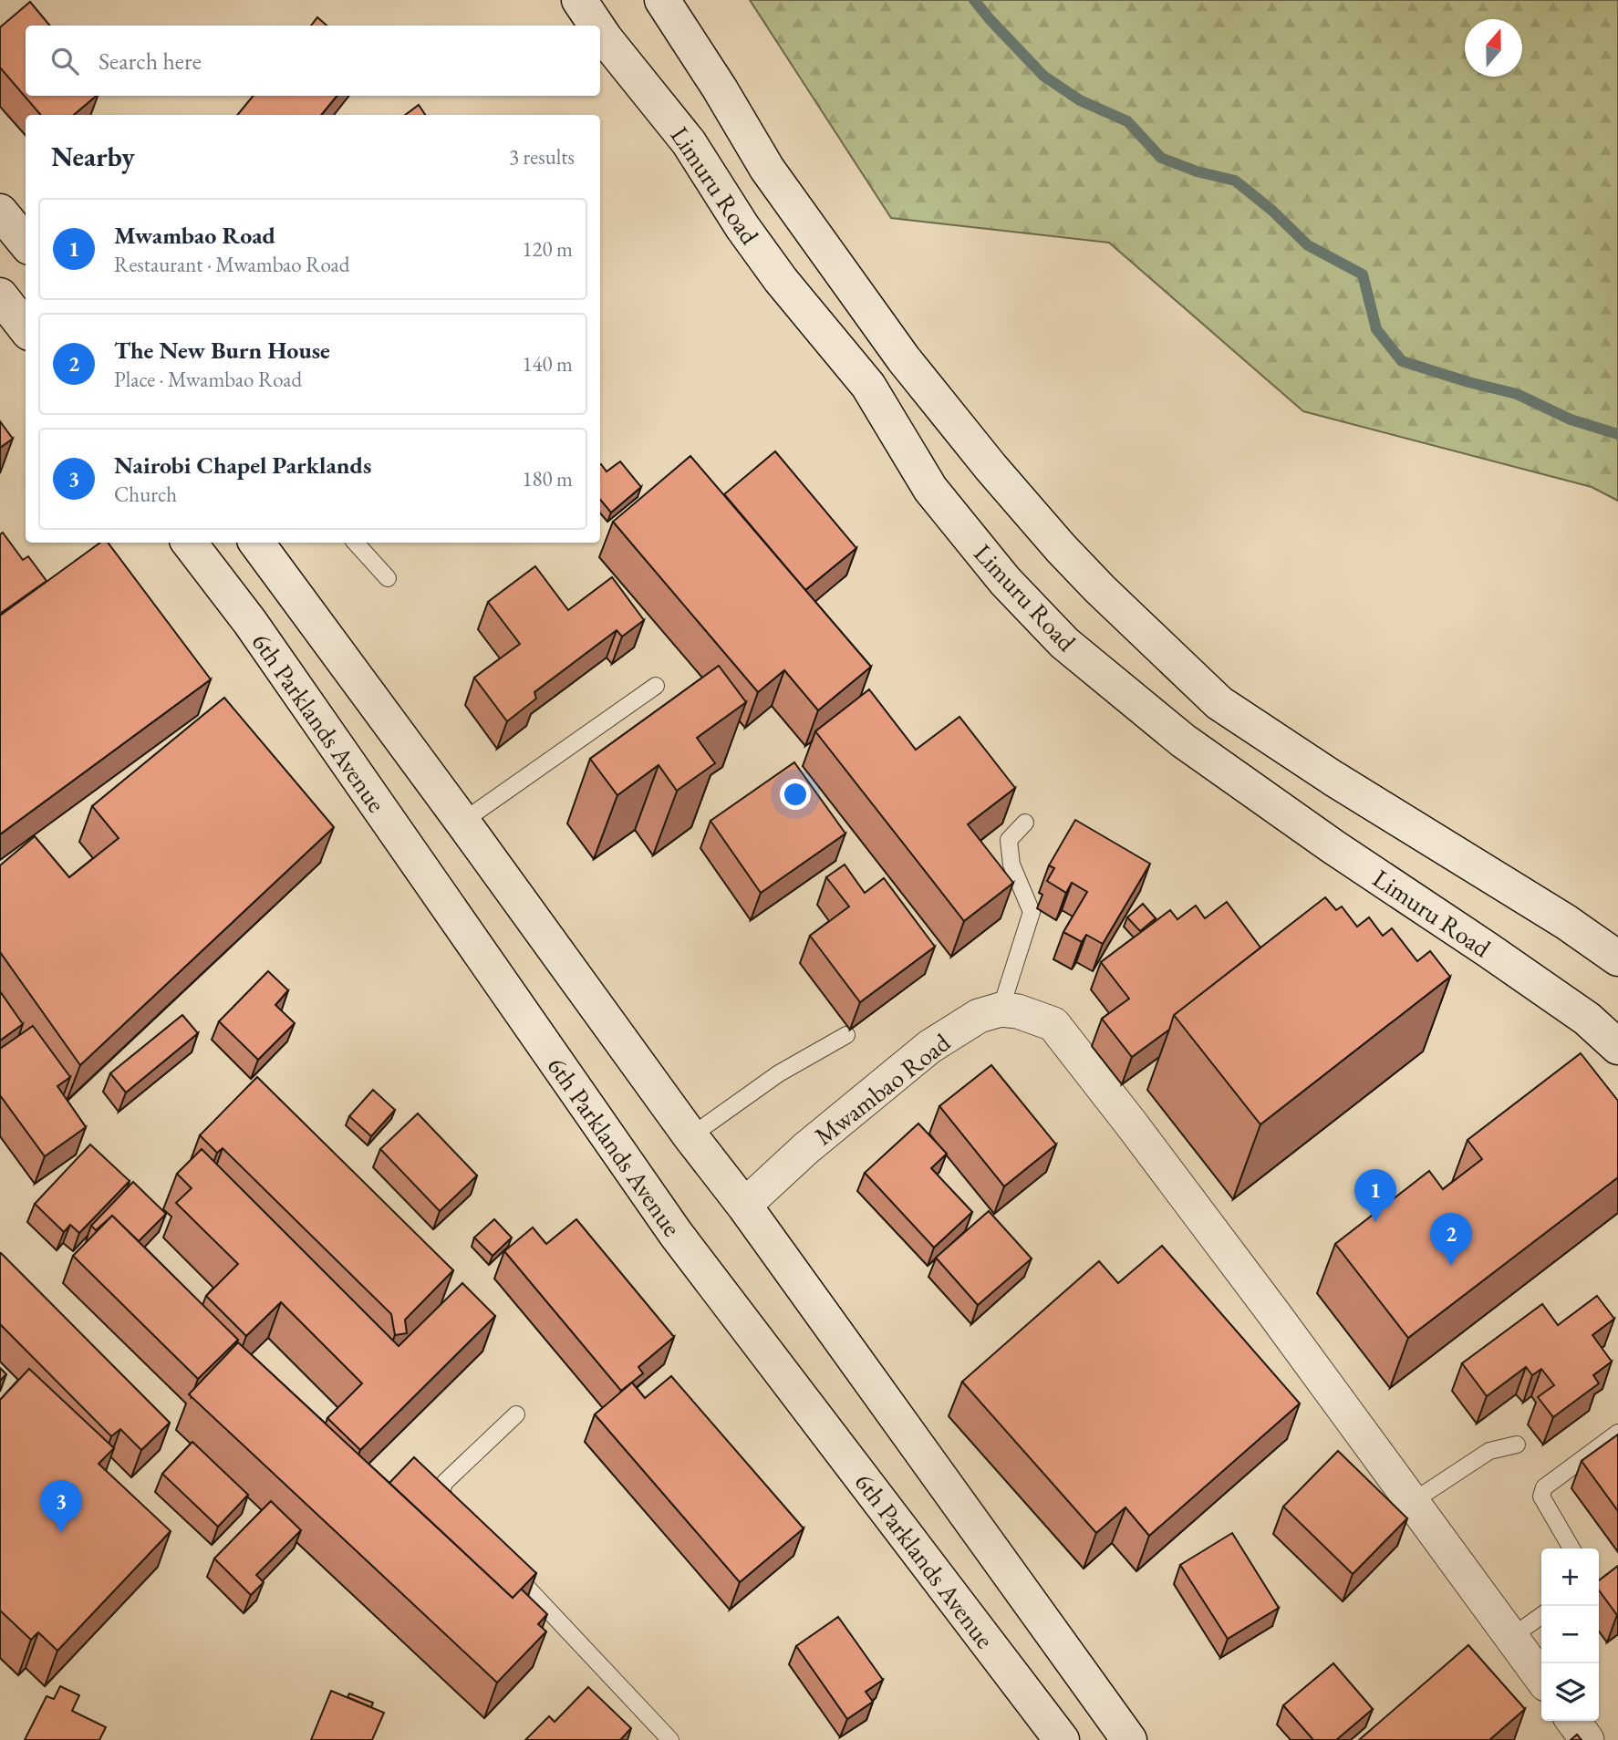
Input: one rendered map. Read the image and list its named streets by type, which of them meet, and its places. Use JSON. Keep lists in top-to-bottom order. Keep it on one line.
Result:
{"streets":{"street":["Limuru Road","6th Parklands Avenue","Mwambao Road"]},"crossings":[["6th Parklands Avenue","Mwambao Road"]],"north":"top","page":{"search":"Search here","heading":["Nearby","3 results"],"list":[{"mark":"1","name":"Mwambao Road","note":"Restaurant · Mwambao Road","value":"120 m"},{"mark":"2","name":"The New Burn House","note":"Place · Mwambao Road","value":"140 m"},{"mark":"3","name":"Nairobi Chapel Parklands","note":"Church","value":"180 m"}],"pins":["1","2","3"],"map_buttons":["+","−"]}}
